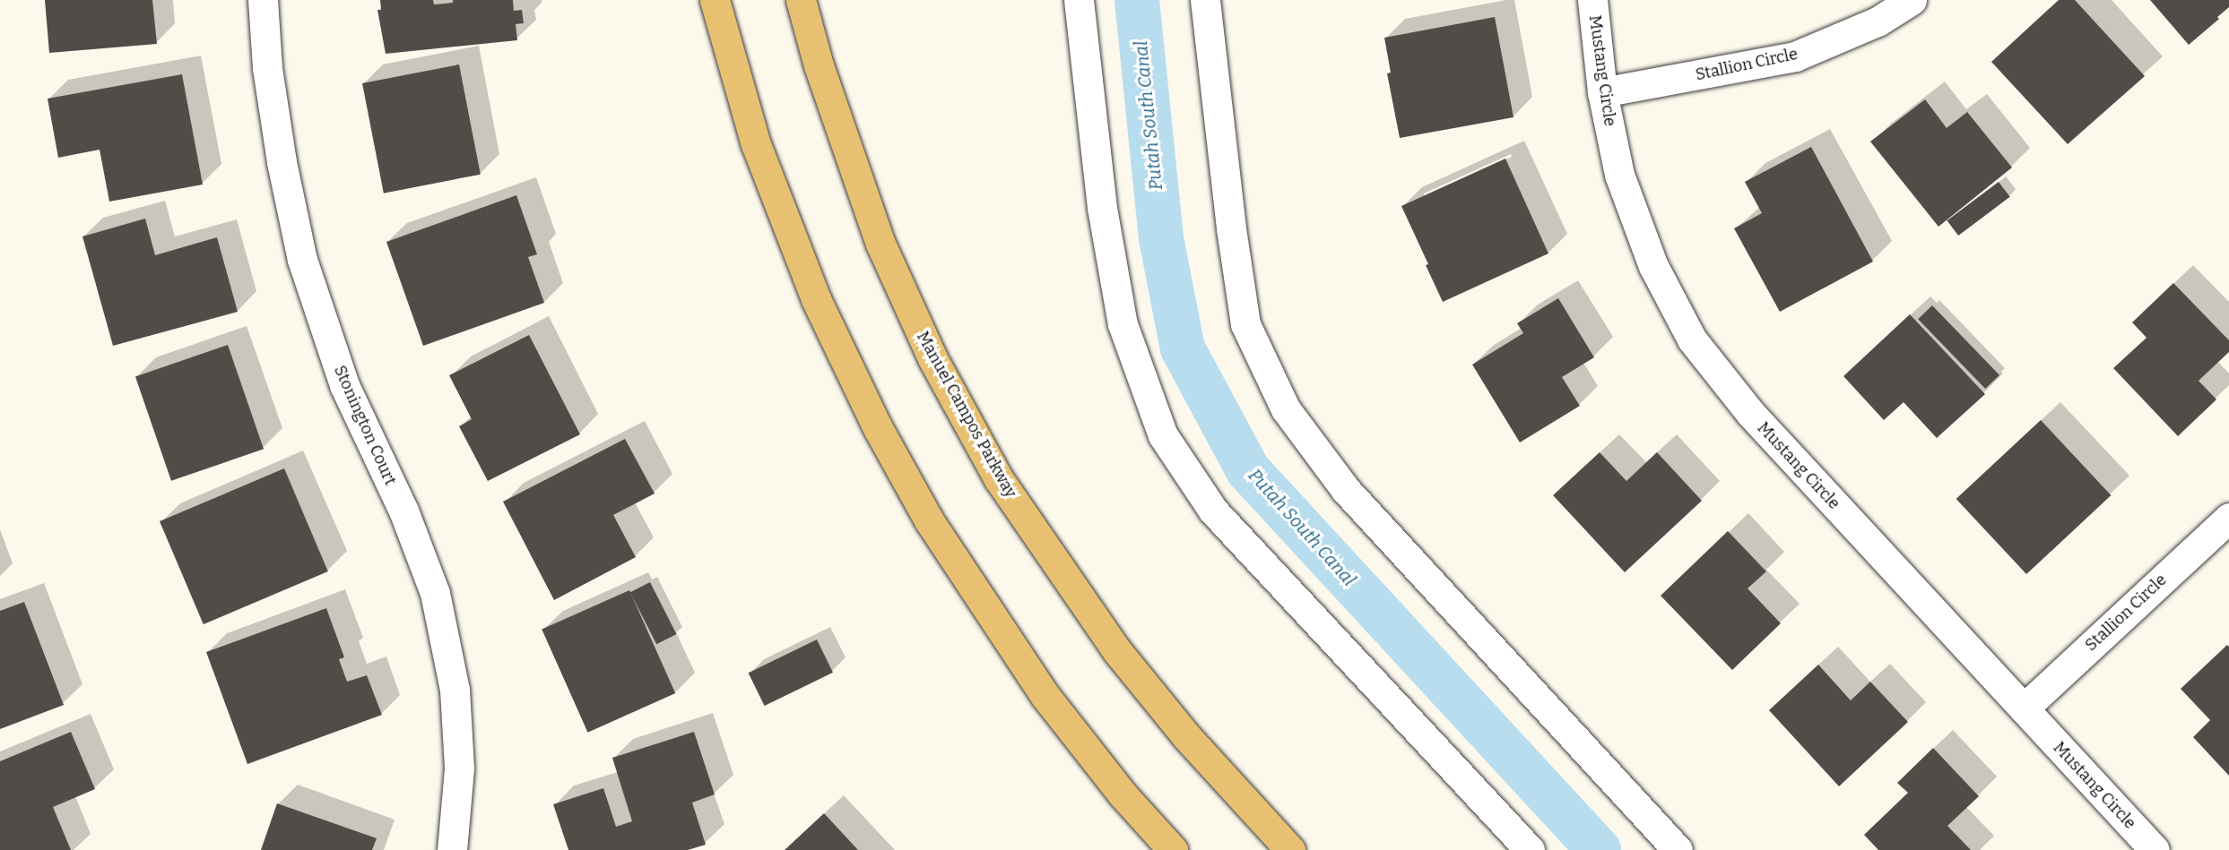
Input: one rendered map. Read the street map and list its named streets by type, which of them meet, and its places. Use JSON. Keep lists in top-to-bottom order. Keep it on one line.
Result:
{"streets":{"main road":["Manuel Campos Parkway"],"street":["Stallion Circle","Mustang Circle","Stonington Court"]},"crossings":[["Stallion Circle","Mustang Circle"]],"water":["Putah South Canal"]}
